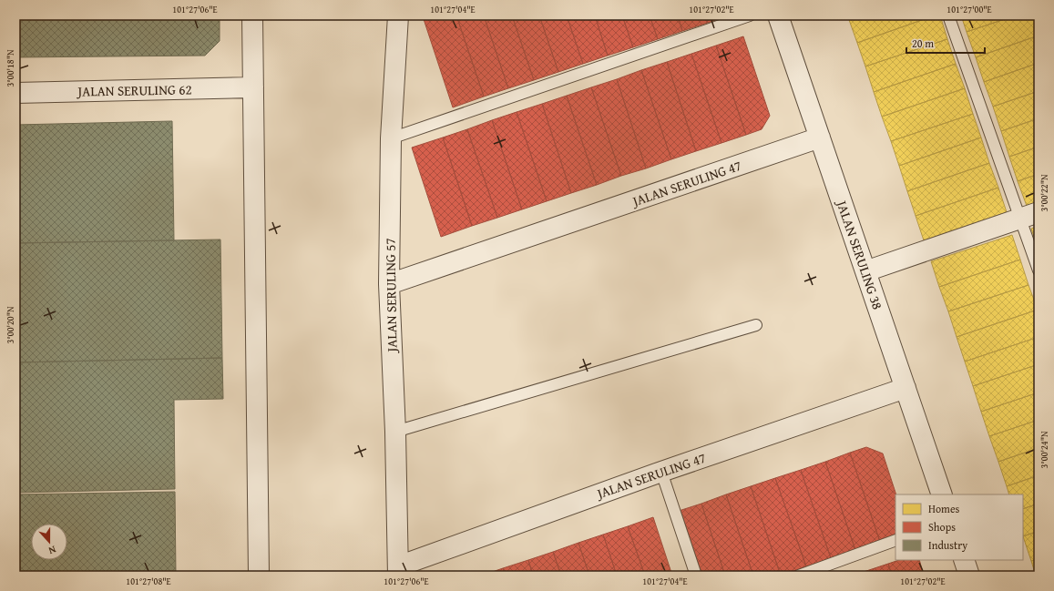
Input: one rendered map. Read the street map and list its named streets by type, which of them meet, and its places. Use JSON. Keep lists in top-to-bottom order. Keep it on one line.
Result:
{"streets":{"street":["JALAN SERULING 62","JALAN SERULING 47","JALAN SERULING 38","JALAN SERULING 57"]},"crossings":[["JALAN SERULING 47","JALAN SERULING 38"],["JALAN SERULING 47","JALAN SERULING 57"]],"legend":["Homes","Shops","Industry"],"scale_bar":"20 m","north":"bottom","coordinates":["101°27'06\"E","101°27'04\"E","101°27'02\"E","101°27'00\"E","3°00'18\"N","3°00'22\"N","3°00'20\"N","3°00'24\"N","101°27'08\"E"]}
